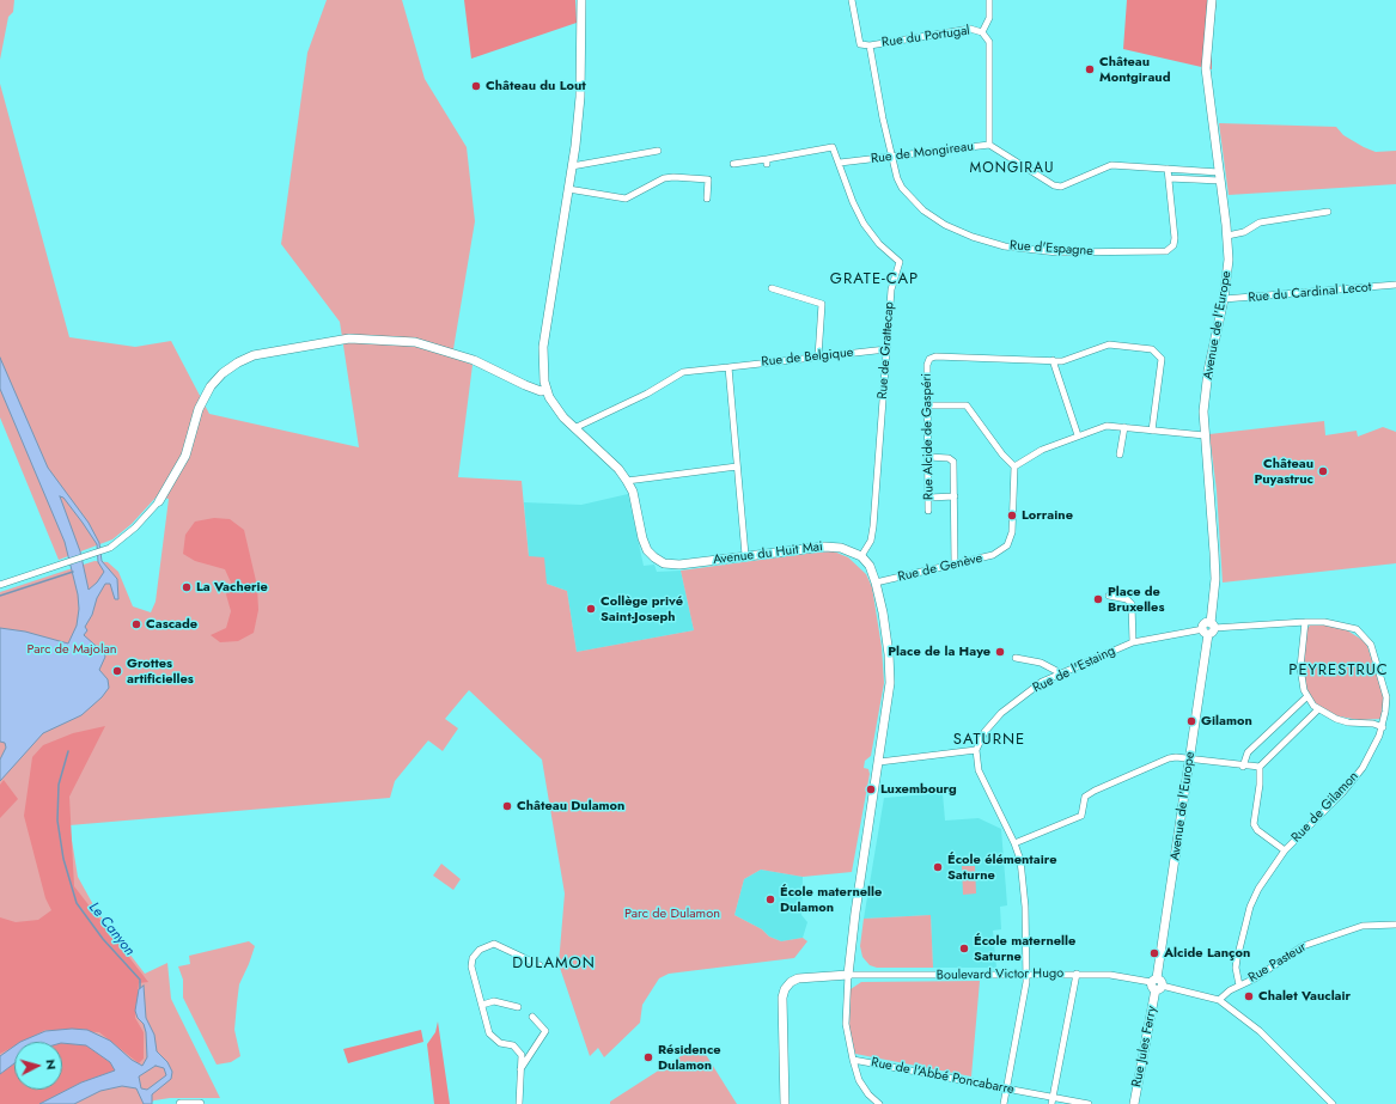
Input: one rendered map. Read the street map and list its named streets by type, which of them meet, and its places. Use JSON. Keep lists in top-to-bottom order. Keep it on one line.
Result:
{"streets":{"street":["Rue du Portugal","Rue de Mongireau","Rue d'Espagne","Rue du Cardinal Lecot","Avenue de l'Europe","Rue de Grattecap","Rue de Belgique","Rue Alcide de Gaspéri","Avenue du Huit Mai","Rue de Genève","Rue de l'Estaing","Rue de Gilamon","Rue Pasteur","Boulevard Victor Hugo","Rue Jules Ferry","Rue de l'Abbé Poncabarre"]},"crossings":[["Rue du Portugal","Rue de Mongireau"],["Rue du Portugal","Rue d'Espagne"],["Rue de Mongireau","Rue d'Espagne"],["Rue de Mongireau","Avenue de l'Europe"],["Rue de Mongireau","Rue de Grattecap"],["Rue du Cardinal Lecot","Avenue de l'Europe"],["Avenue de l'Europe","Rue de l'Estaing"],["Avenue de l'Europe","Rue de Gilamon"],["Avenue de l'Europe","Boulevard Victor Hugo"],["Avenue de l'Europe","Rue Jules Ferry"],["Rue de Grattecap","Rue de Belgique"],["Rue de Grattecap","Avenue du Huit Mai"],["Rue de Belgique","Avenue du Huit Mai"],["Rue de l'Estaing","Rue de Gilamon"],["Rue de Gilamon","Rue Pasteur"],["Rue Pasteur","Boulevard Victor Hugo"],["Boulevard Victor Hugo","Rue Jules Ferry"]],"districts":["MONGIRAU","GRATE-CAP","PEYRESTRUC","SATURNE","DULAMON"],"water":["Le Canyon"],"parks":["Parc de Majolan","Parc de Dulamon"],"places":["Château Montgiraud","Château du Lout","Château Puyastruc","Lorraine","La Vacherie","Place de Bruxelles","Collège privé Saint-Joseph","Cascade","Place de la Haye","Grottes artificielles","Gilamon","Luxembourg","Château Dulamon","École élémentaire Saturne","École maternelle Dulamon","École maternelle Saturne","Alcide Lançon","Chalet Vauclair","Résidence Dulamon"],"north":"right"}
